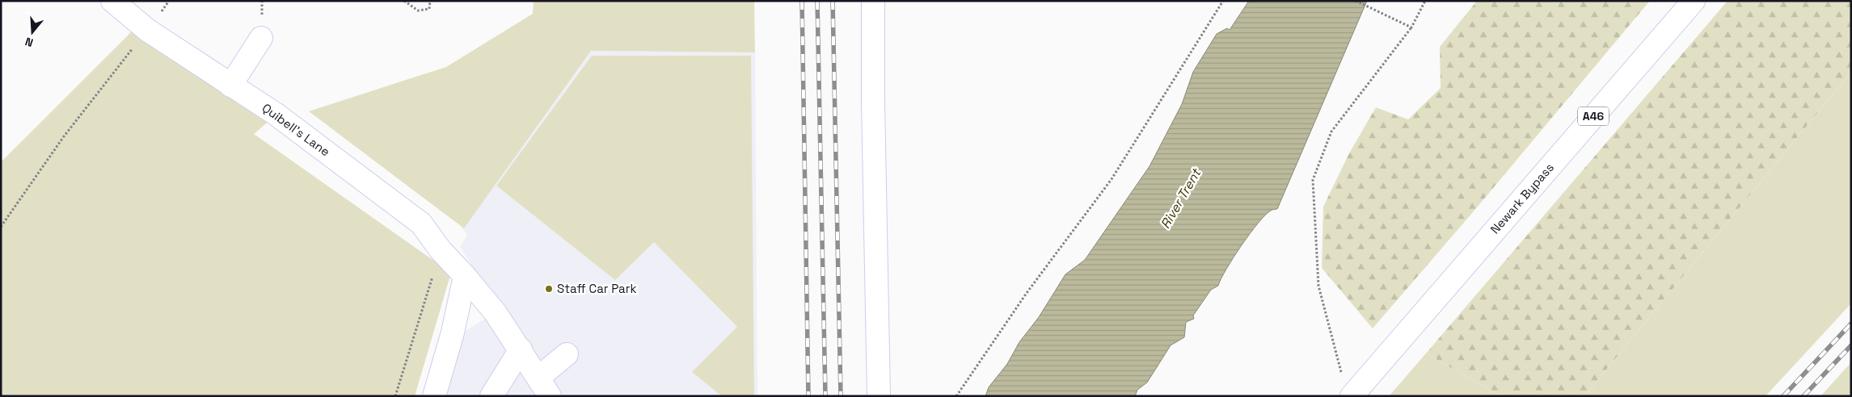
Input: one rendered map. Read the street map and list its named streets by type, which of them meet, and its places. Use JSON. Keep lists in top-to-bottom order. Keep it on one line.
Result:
{"streets":{"main road":["A46","Quibell's Lane","Newark Bypass"]},"water":["River Trent"],"places":["Staff Car Park"],"north":"bottom"}
